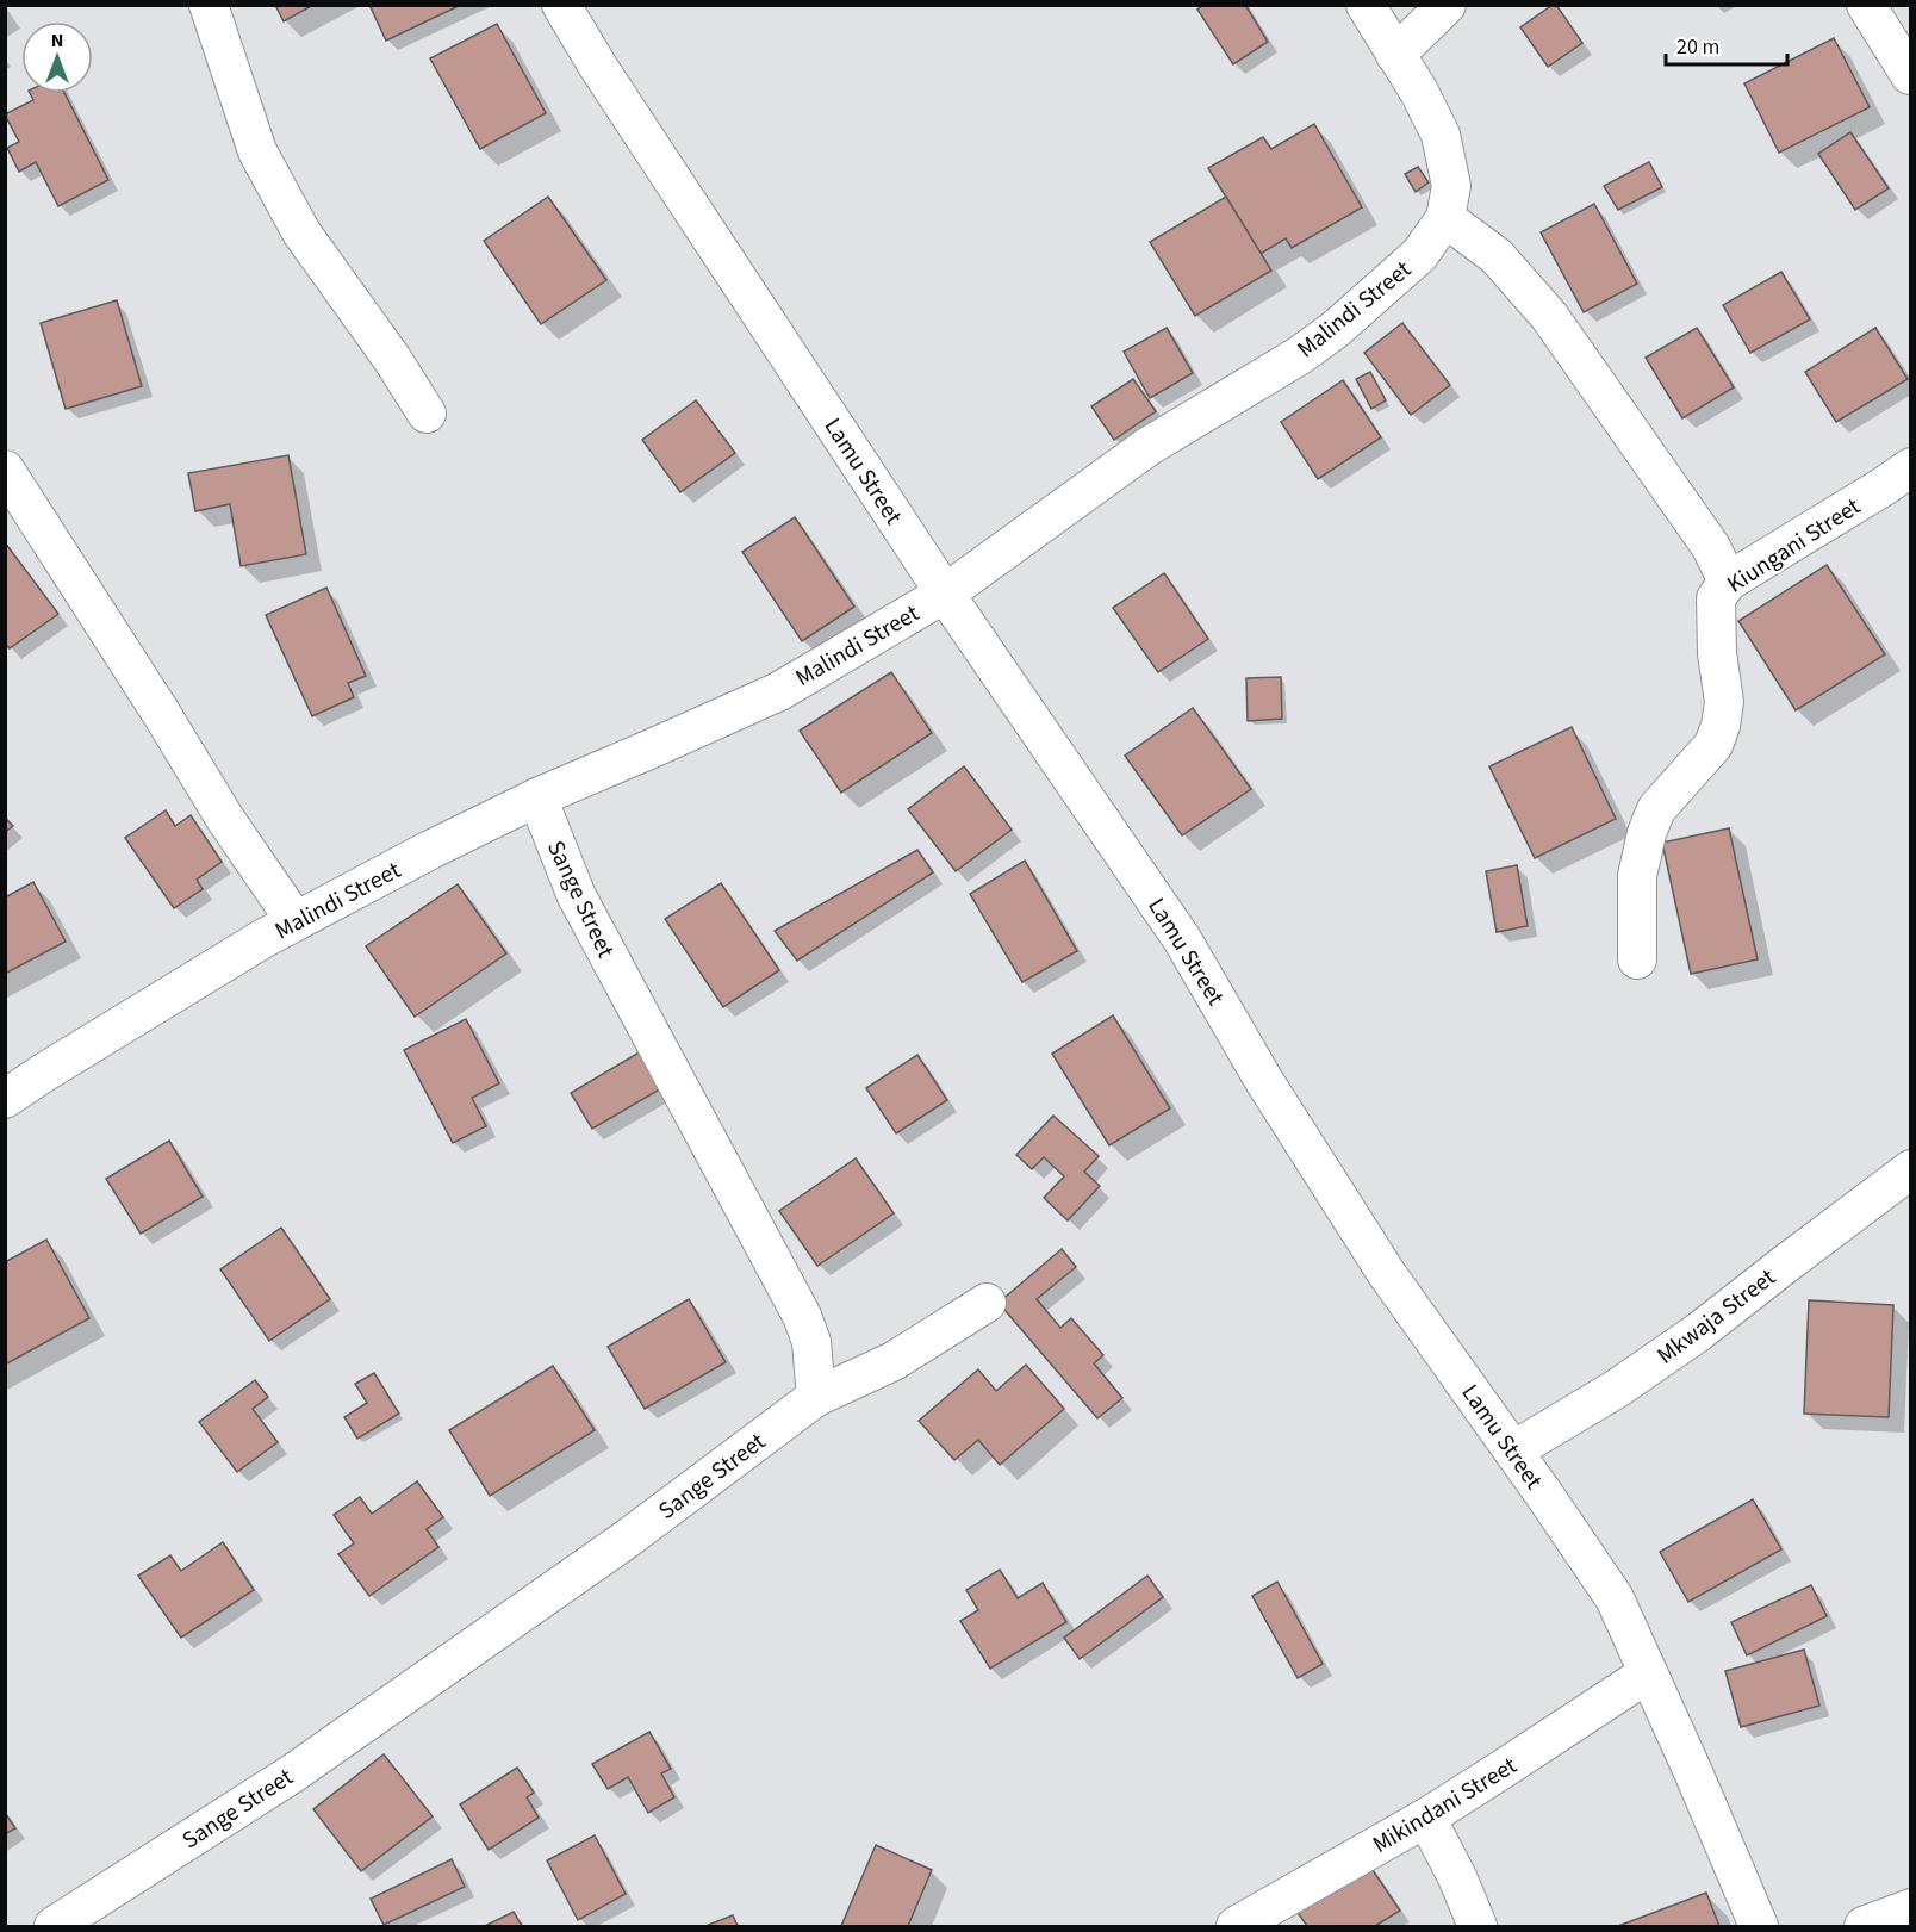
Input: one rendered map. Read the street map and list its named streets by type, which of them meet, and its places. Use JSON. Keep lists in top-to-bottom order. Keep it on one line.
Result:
{"streets":{"street":["Malindi Street","Lamu Street","Kiungani Street","Sange Street","Mkwaja Street","Mikindani Street"]},"crossings":[["Malindi Street","Lamu Street"],["Malindi Street","Sange Street"],["Lamu Street","Mkwaja Street"],["Lamu Street","Mikindani Street"]],"scale_bar":"20 m","north":"top"}
